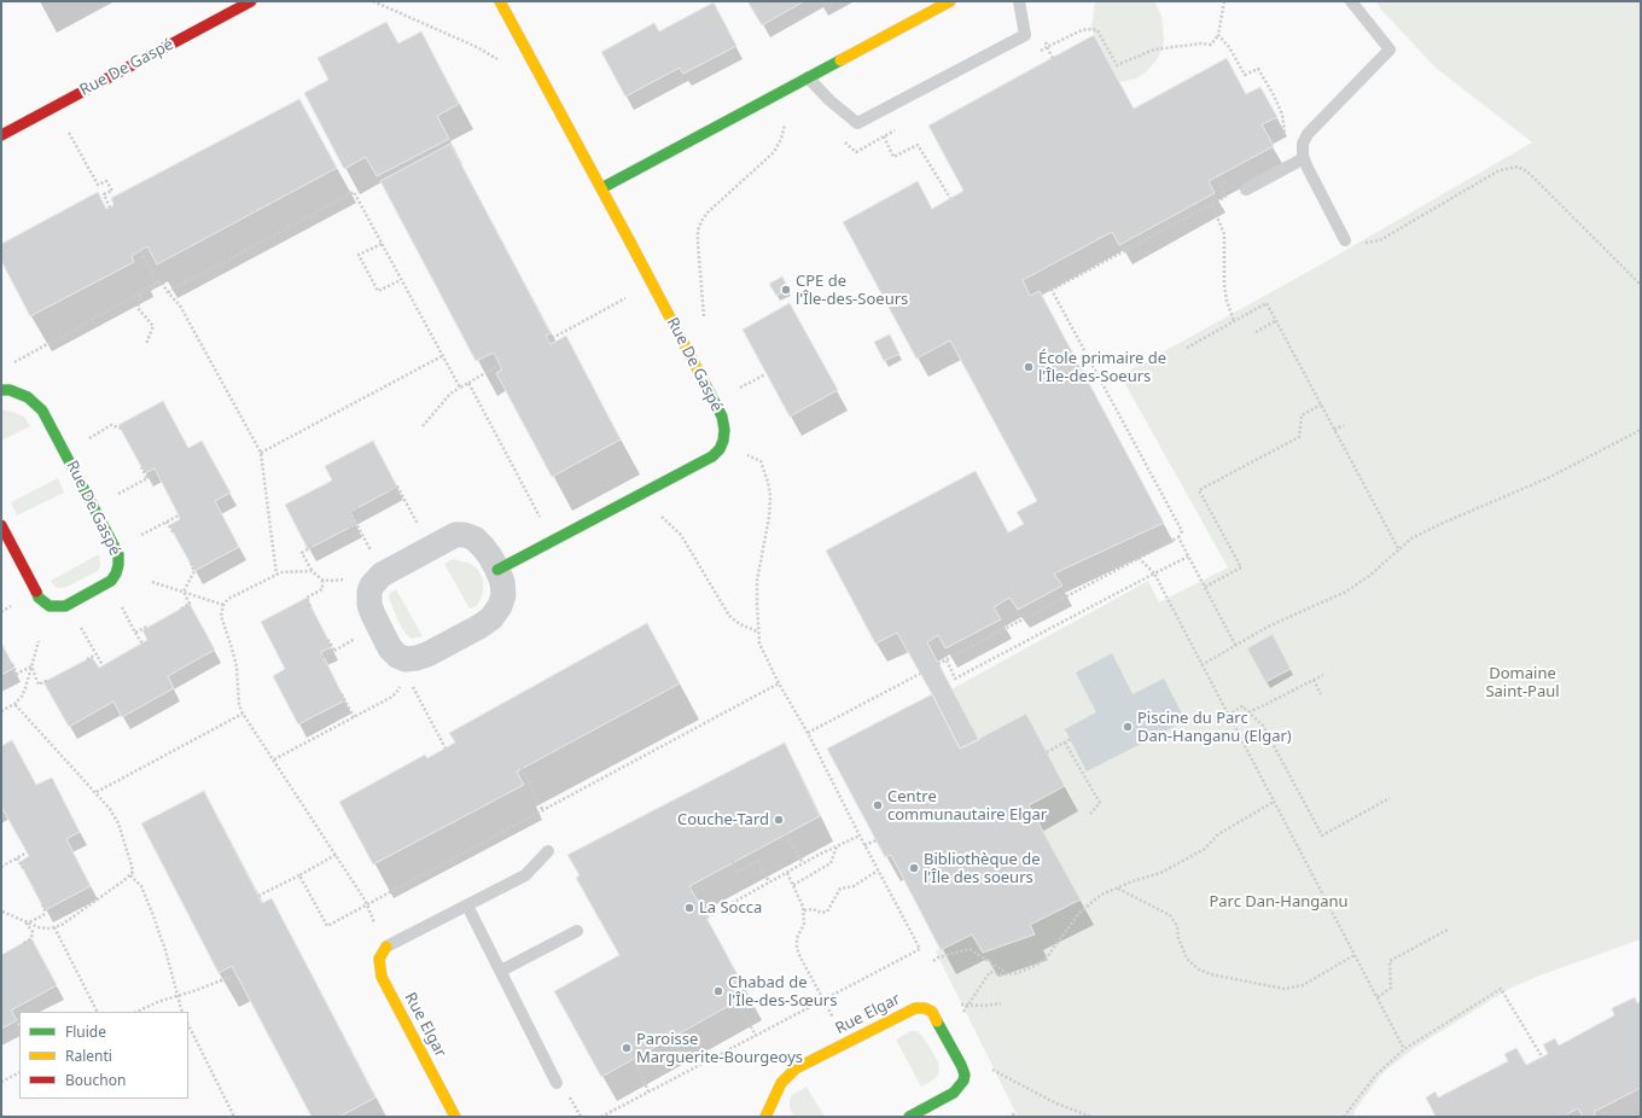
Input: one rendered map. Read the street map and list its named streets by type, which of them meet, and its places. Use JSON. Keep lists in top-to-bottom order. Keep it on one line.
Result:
{"streets":{"street":["Rue De Gaspé","Rue Elgar"]},"parks":["Domaine Saint-Paul","Parc Dan-Hanganu"],"places":["CPE de l'Île-des-Soeurs","École primaire de l'Île-des-Soeurs","Piscine du Parc Dan-Hanganu (Elgar)","Centre communautaire Elgar","Couche-Tard","Bibliothèque de l'Île des soeurs","La Socca","Chabad de l'Île-des-Sœurs","Paroisse Marguerite-Bourgeoys"],"legend":["Fluide","Ralenti","Bouchon"]}
